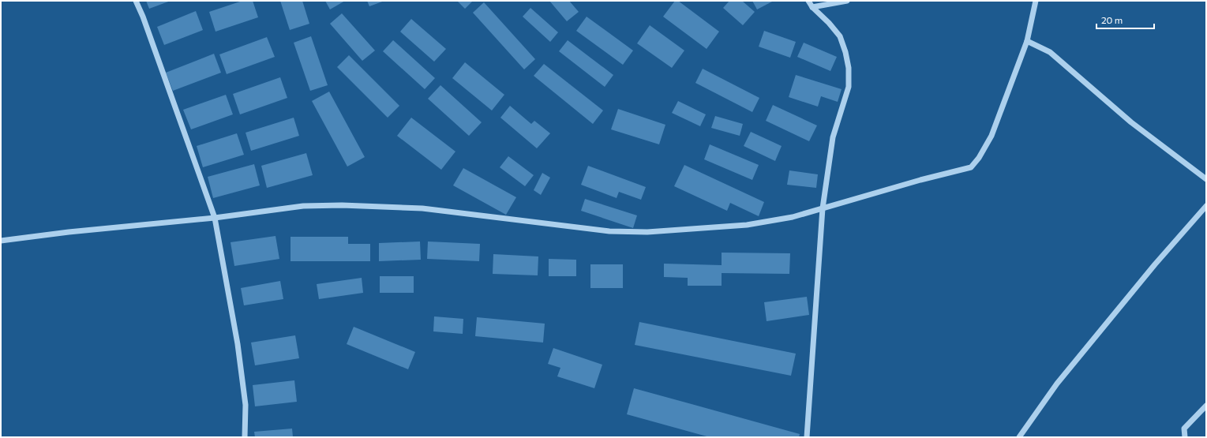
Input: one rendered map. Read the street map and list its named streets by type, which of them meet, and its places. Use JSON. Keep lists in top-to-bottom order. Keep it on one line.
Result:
{"scale_bar":"20 m"}
